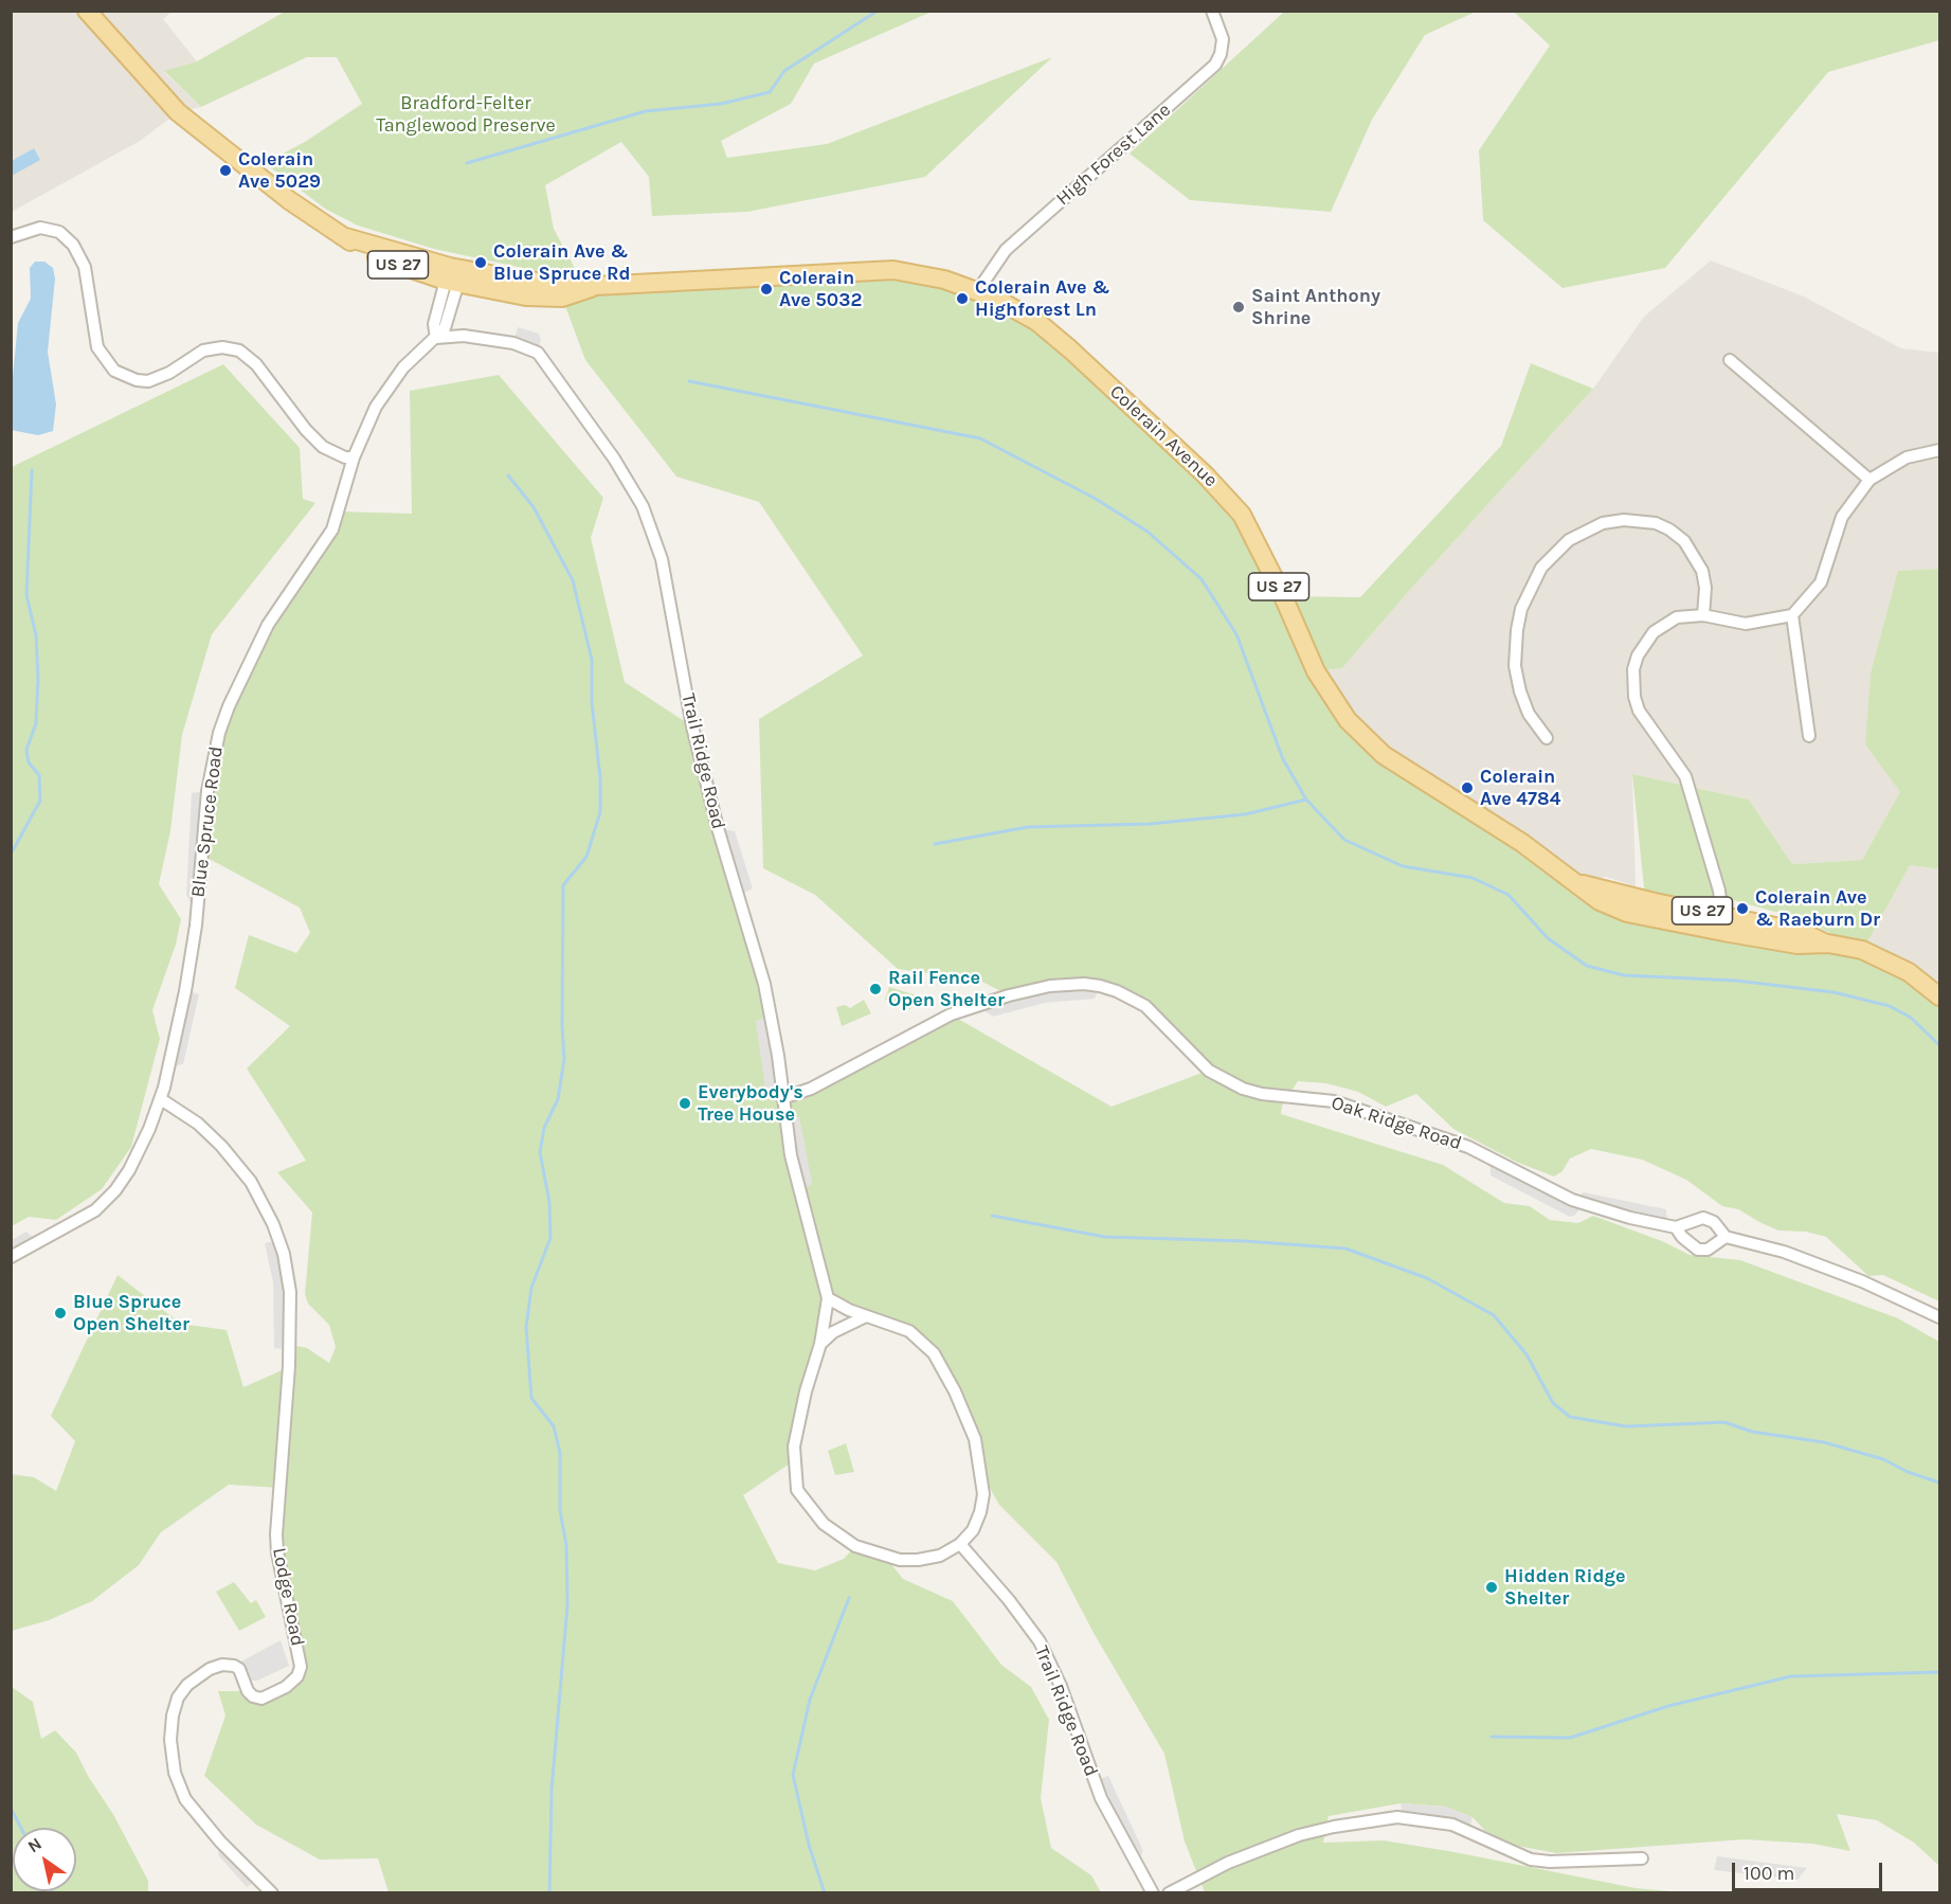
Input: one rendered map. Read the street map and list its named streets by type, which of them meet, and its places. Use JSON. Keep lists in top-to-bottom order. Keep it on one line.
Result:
{"streets":{"main road":["US 27","Colerain Avenue"],"street":["High Forest Lane","Trail Ridge Road","Blue Spruce Road","Oak Ridge Road","Lodge Road"]},"crossings":[["High Forest Lane","Colerain Avenue"],["Colerain Avenue","Blue Spruce Road"],["Trail Ridge Road","Blue Spruce Road"],["Trail Ridge Road","Oak Ridge Road"],["Blue Spruce Road","Lodge Road"]],"parks":["Bradford-Felter Tanglewood Preserve"],"places":["Colerain Ave 5029","Colerain Ave & Blue Spruce Rd","Colerain Ave 5032","Colerain Ave & Highforest Ln","Saint Anthony Shrine","Colerain Ave 4784","Colerain Ave & Raeburn Dr","Rail Fence Open Shelter","Everybody's Tree House","Blue Spruce Open Shelter","Hidden Ridge Shelter"],"scale_bar":"100 m","north":"top left"}
